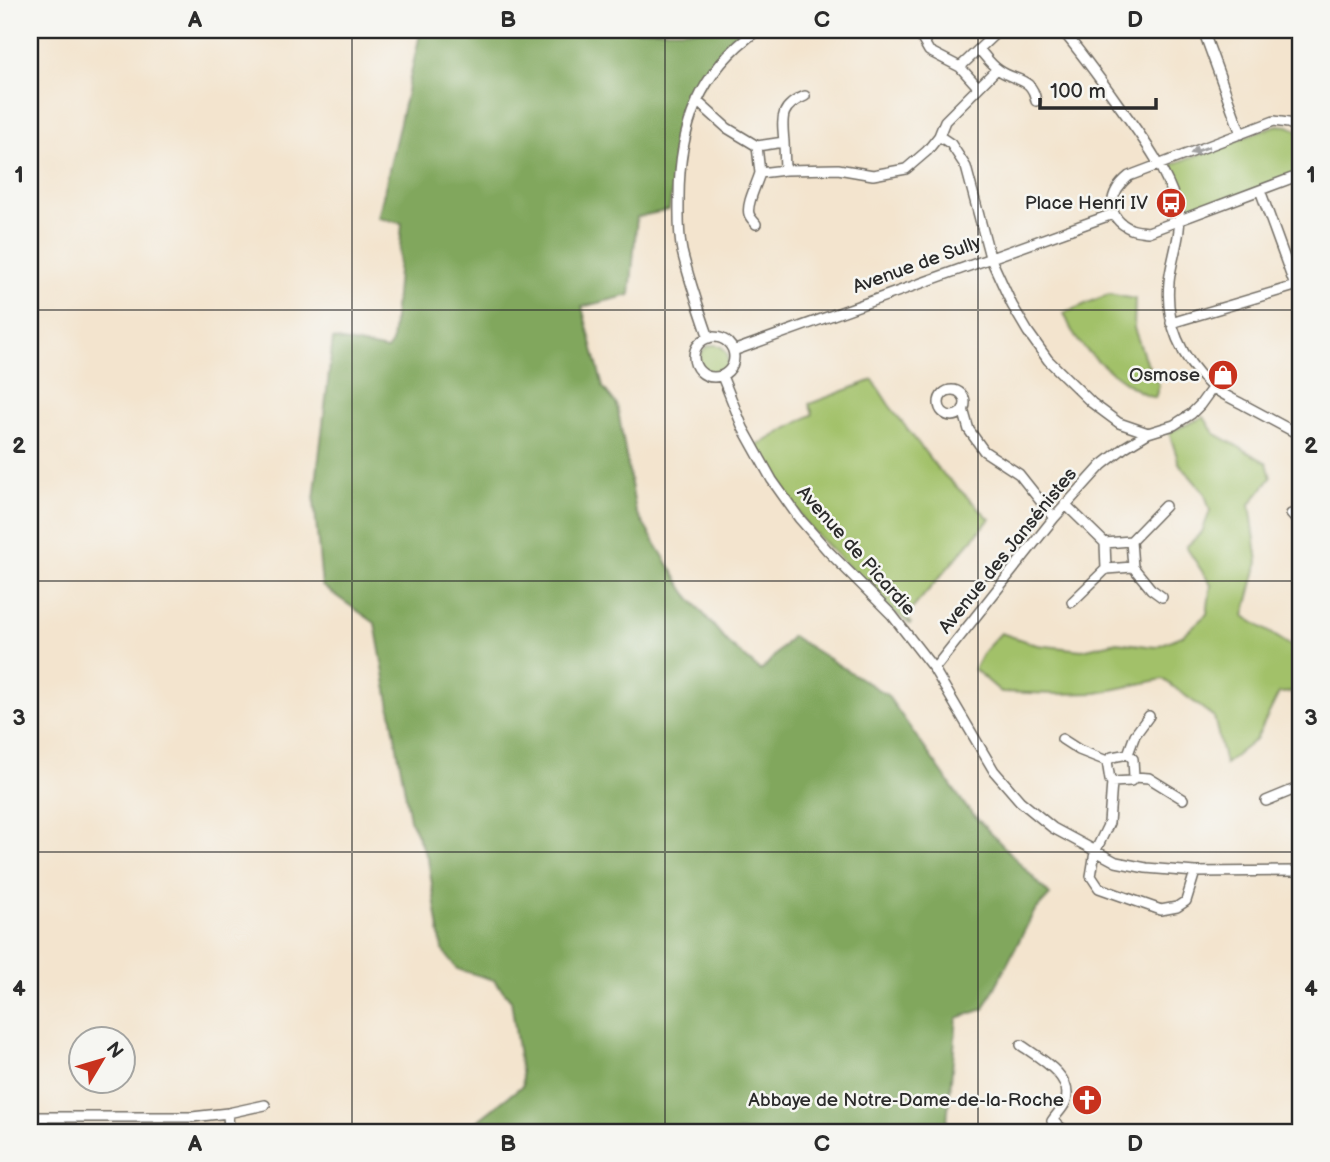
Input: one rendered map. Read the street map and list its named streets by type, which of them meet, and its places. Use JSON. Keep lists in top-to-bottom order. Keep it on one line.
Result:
{"streets":{"street":["Avenue de Sully","Avenue de Picardie","Avenue des Jansénistes"]},"crossings":[["Avenue de Sully","Avenue de Picardie"],["Avenue de Picardie","Avenue des Jansénistes"]],"places":{"bus stop":["Place Henri IV"],"shop":["Osmose"],"church":["Abbaye de Notre-Dame-de-la-Roche"]},"scale_bar":"100 m","north":"top right","grid":{"columns":["A","B","C","D"],"rows":["1","2","3","4"]}}
